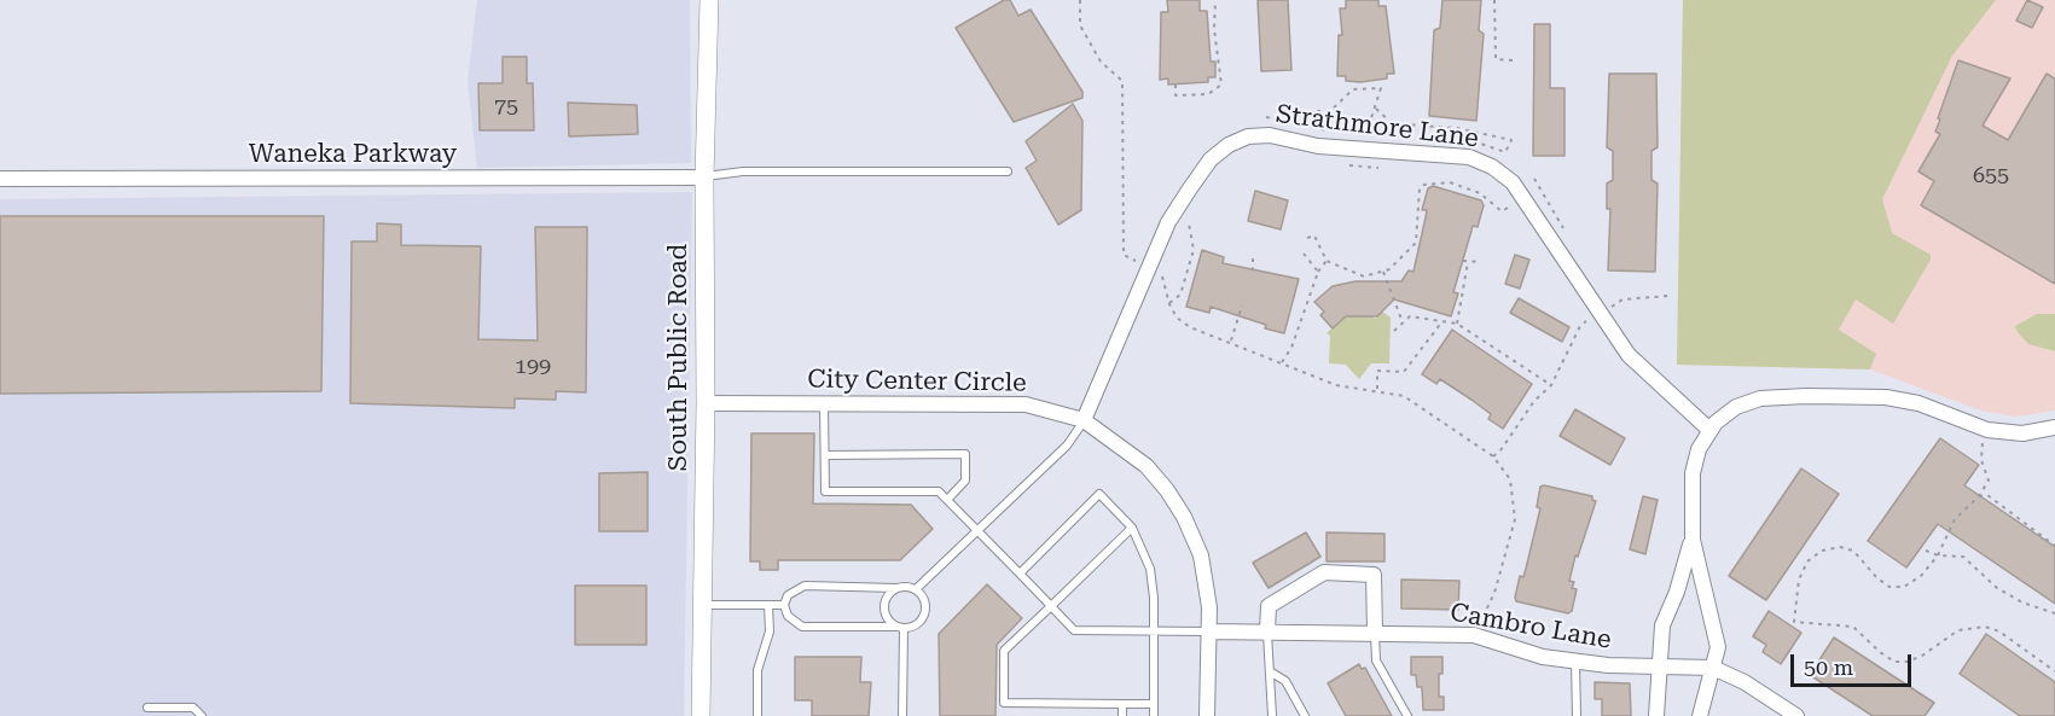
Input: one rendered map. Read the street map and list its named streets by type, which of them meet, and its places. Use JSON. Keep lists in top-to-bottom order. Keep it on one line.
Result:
{"streets":{"street":["Strathmore Lane","Waneka Parkway","South Public Road","City Center Circle","Cambro Lane"]},"crossings":[["Strathmore Lane","City Center Circle"],["Waneka Parkway","South Public Road"],["South Public Road","City Center Circle"],["City Center Circle","Cambro Lane"]],"house_numbers":["75","655","199"],"scale_bar":"50 m"}
